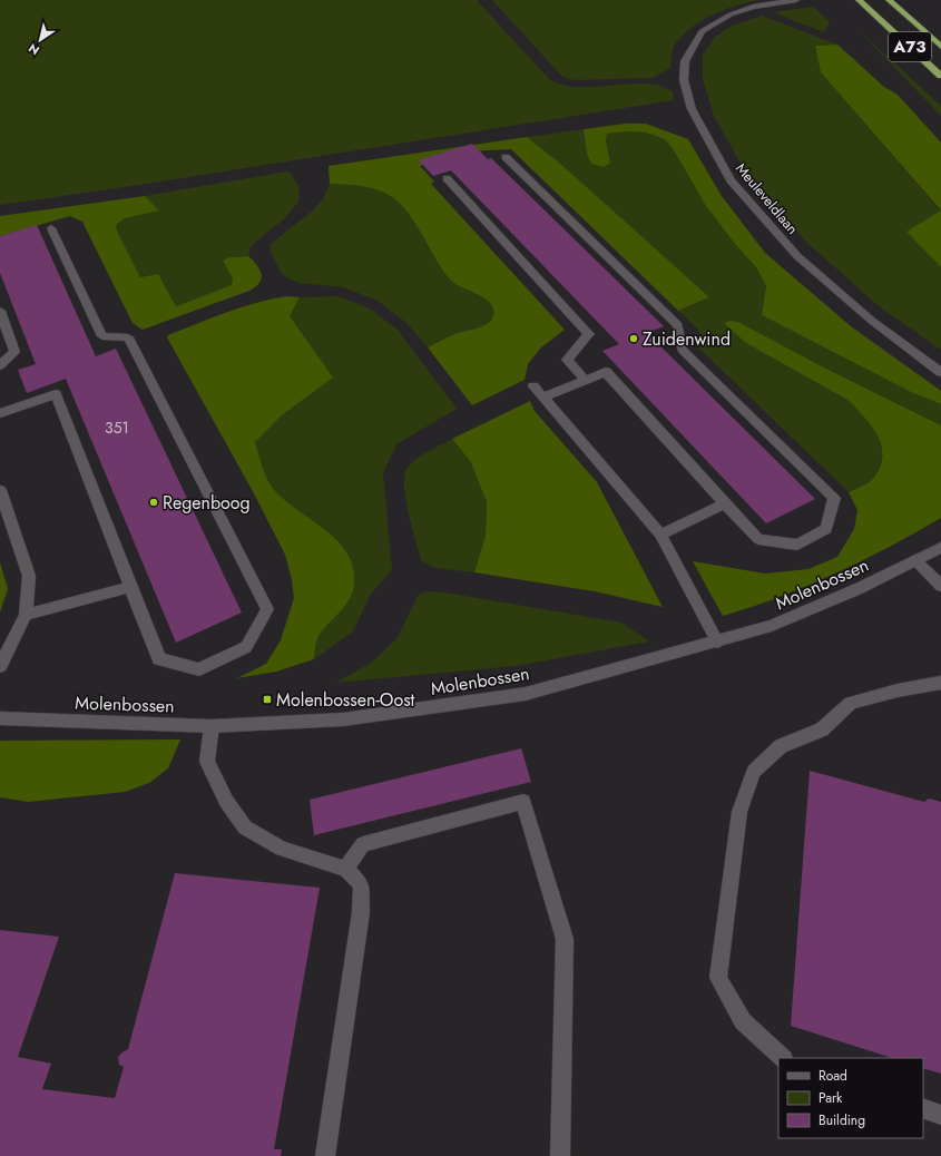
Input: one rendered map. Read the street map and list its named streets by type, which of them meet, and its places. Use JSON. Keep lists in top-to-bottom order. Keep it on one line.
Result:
{"streets":{"highway":["A73"],"street":["Meuleveldlaan","Molenbossen"]},"places":{"other":["Zuidenwind","Regenboog"],"transit":["Molenbossen-Oost"]},"house_numbers":["351"],"legend":["Road","Park","Building"],"north":"bottom left"}
